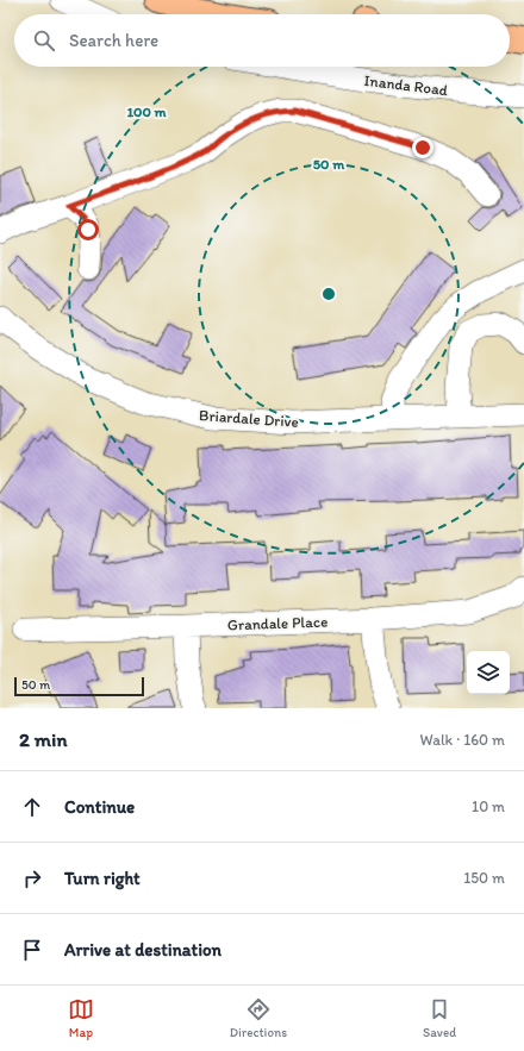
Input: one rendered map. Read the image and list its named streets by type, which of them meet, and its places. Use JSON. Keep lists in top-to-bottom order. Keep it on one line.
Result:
{"streets":{"street":["Inanda Road","Briardale Drive","Grandale Place"]},"scale_bar":"50 m","page":{"search":"Search here","scale":"50 m","heading":["2 min","Walk · 160 m"],"list":[["Continue","10 m"],["Turn right","150 m"],"Arrive at destination"],"nav":["Map","Directions","Saved"]},"rings":["100 m","50 m"]}
